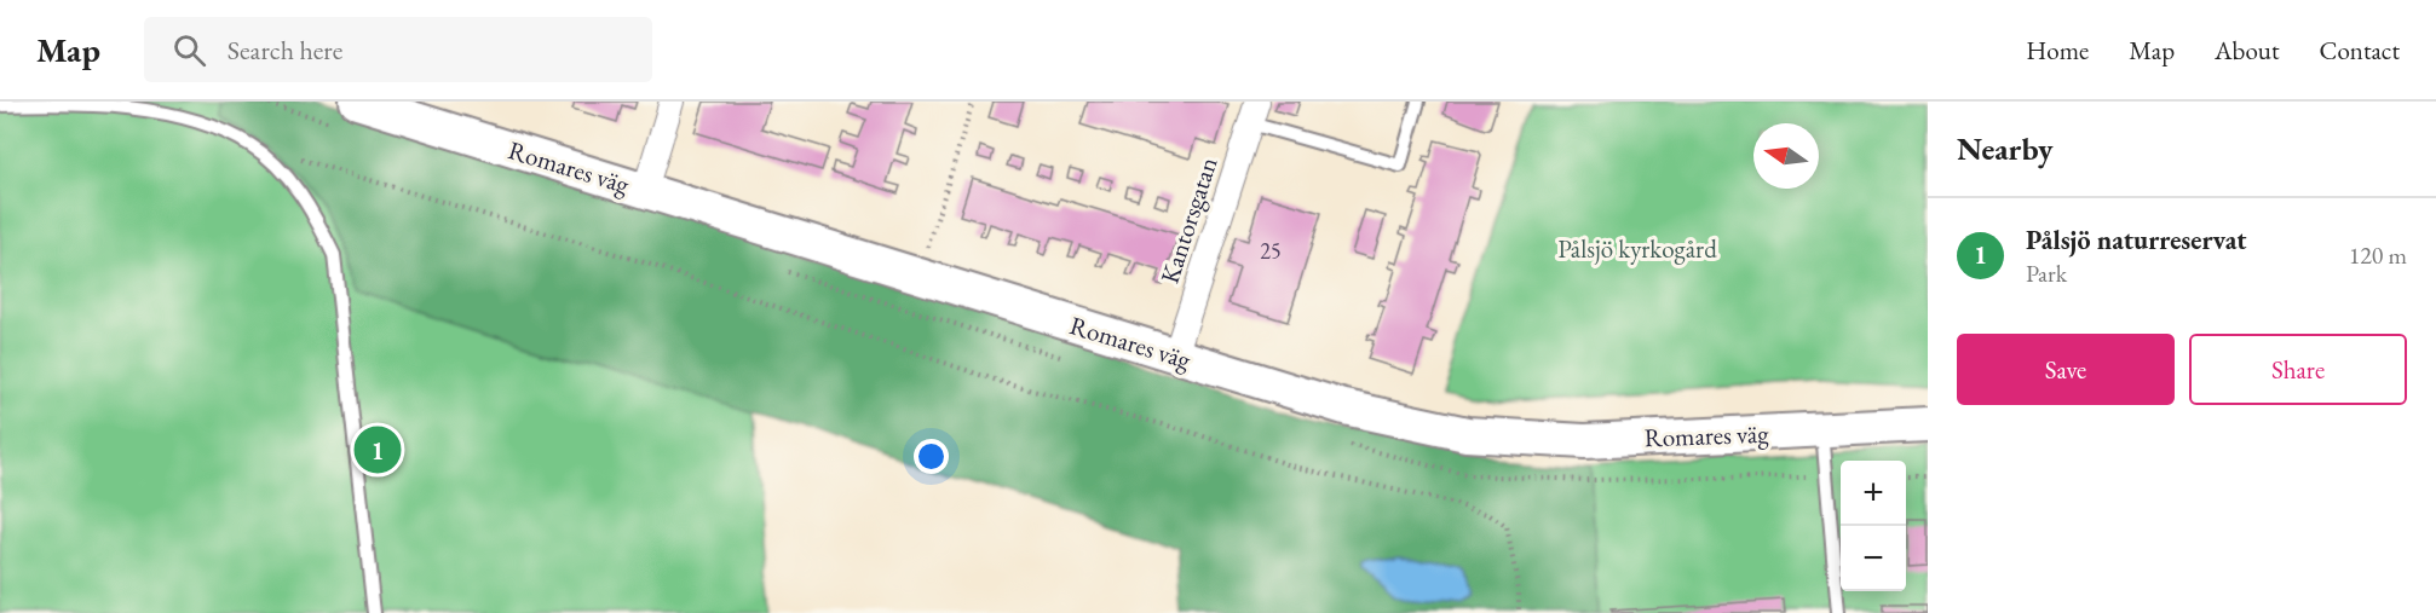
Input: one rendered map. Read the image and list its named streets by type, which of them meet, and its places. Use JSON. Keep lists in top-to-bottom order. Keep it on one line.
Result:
{"streets":{"street":["Romares väg","Kantorsgatan"]},"crossings":[["Romares väg","Kantorsgatan"]],"parks":["Pålsjö kyrkogård"],"house_numbers":["25"],"north":"left","page":{"header":"Map","search":"Search here","nav":["Home","Map","About","Contact"],"heading":"Nearby","list":[{"mark":"1","name":"Pålsjö naturreservat","note":"Park","value":"120 m"}],"buttons":["Save","Share"],"pins":"1","map_buttons":["+","−"]}}
